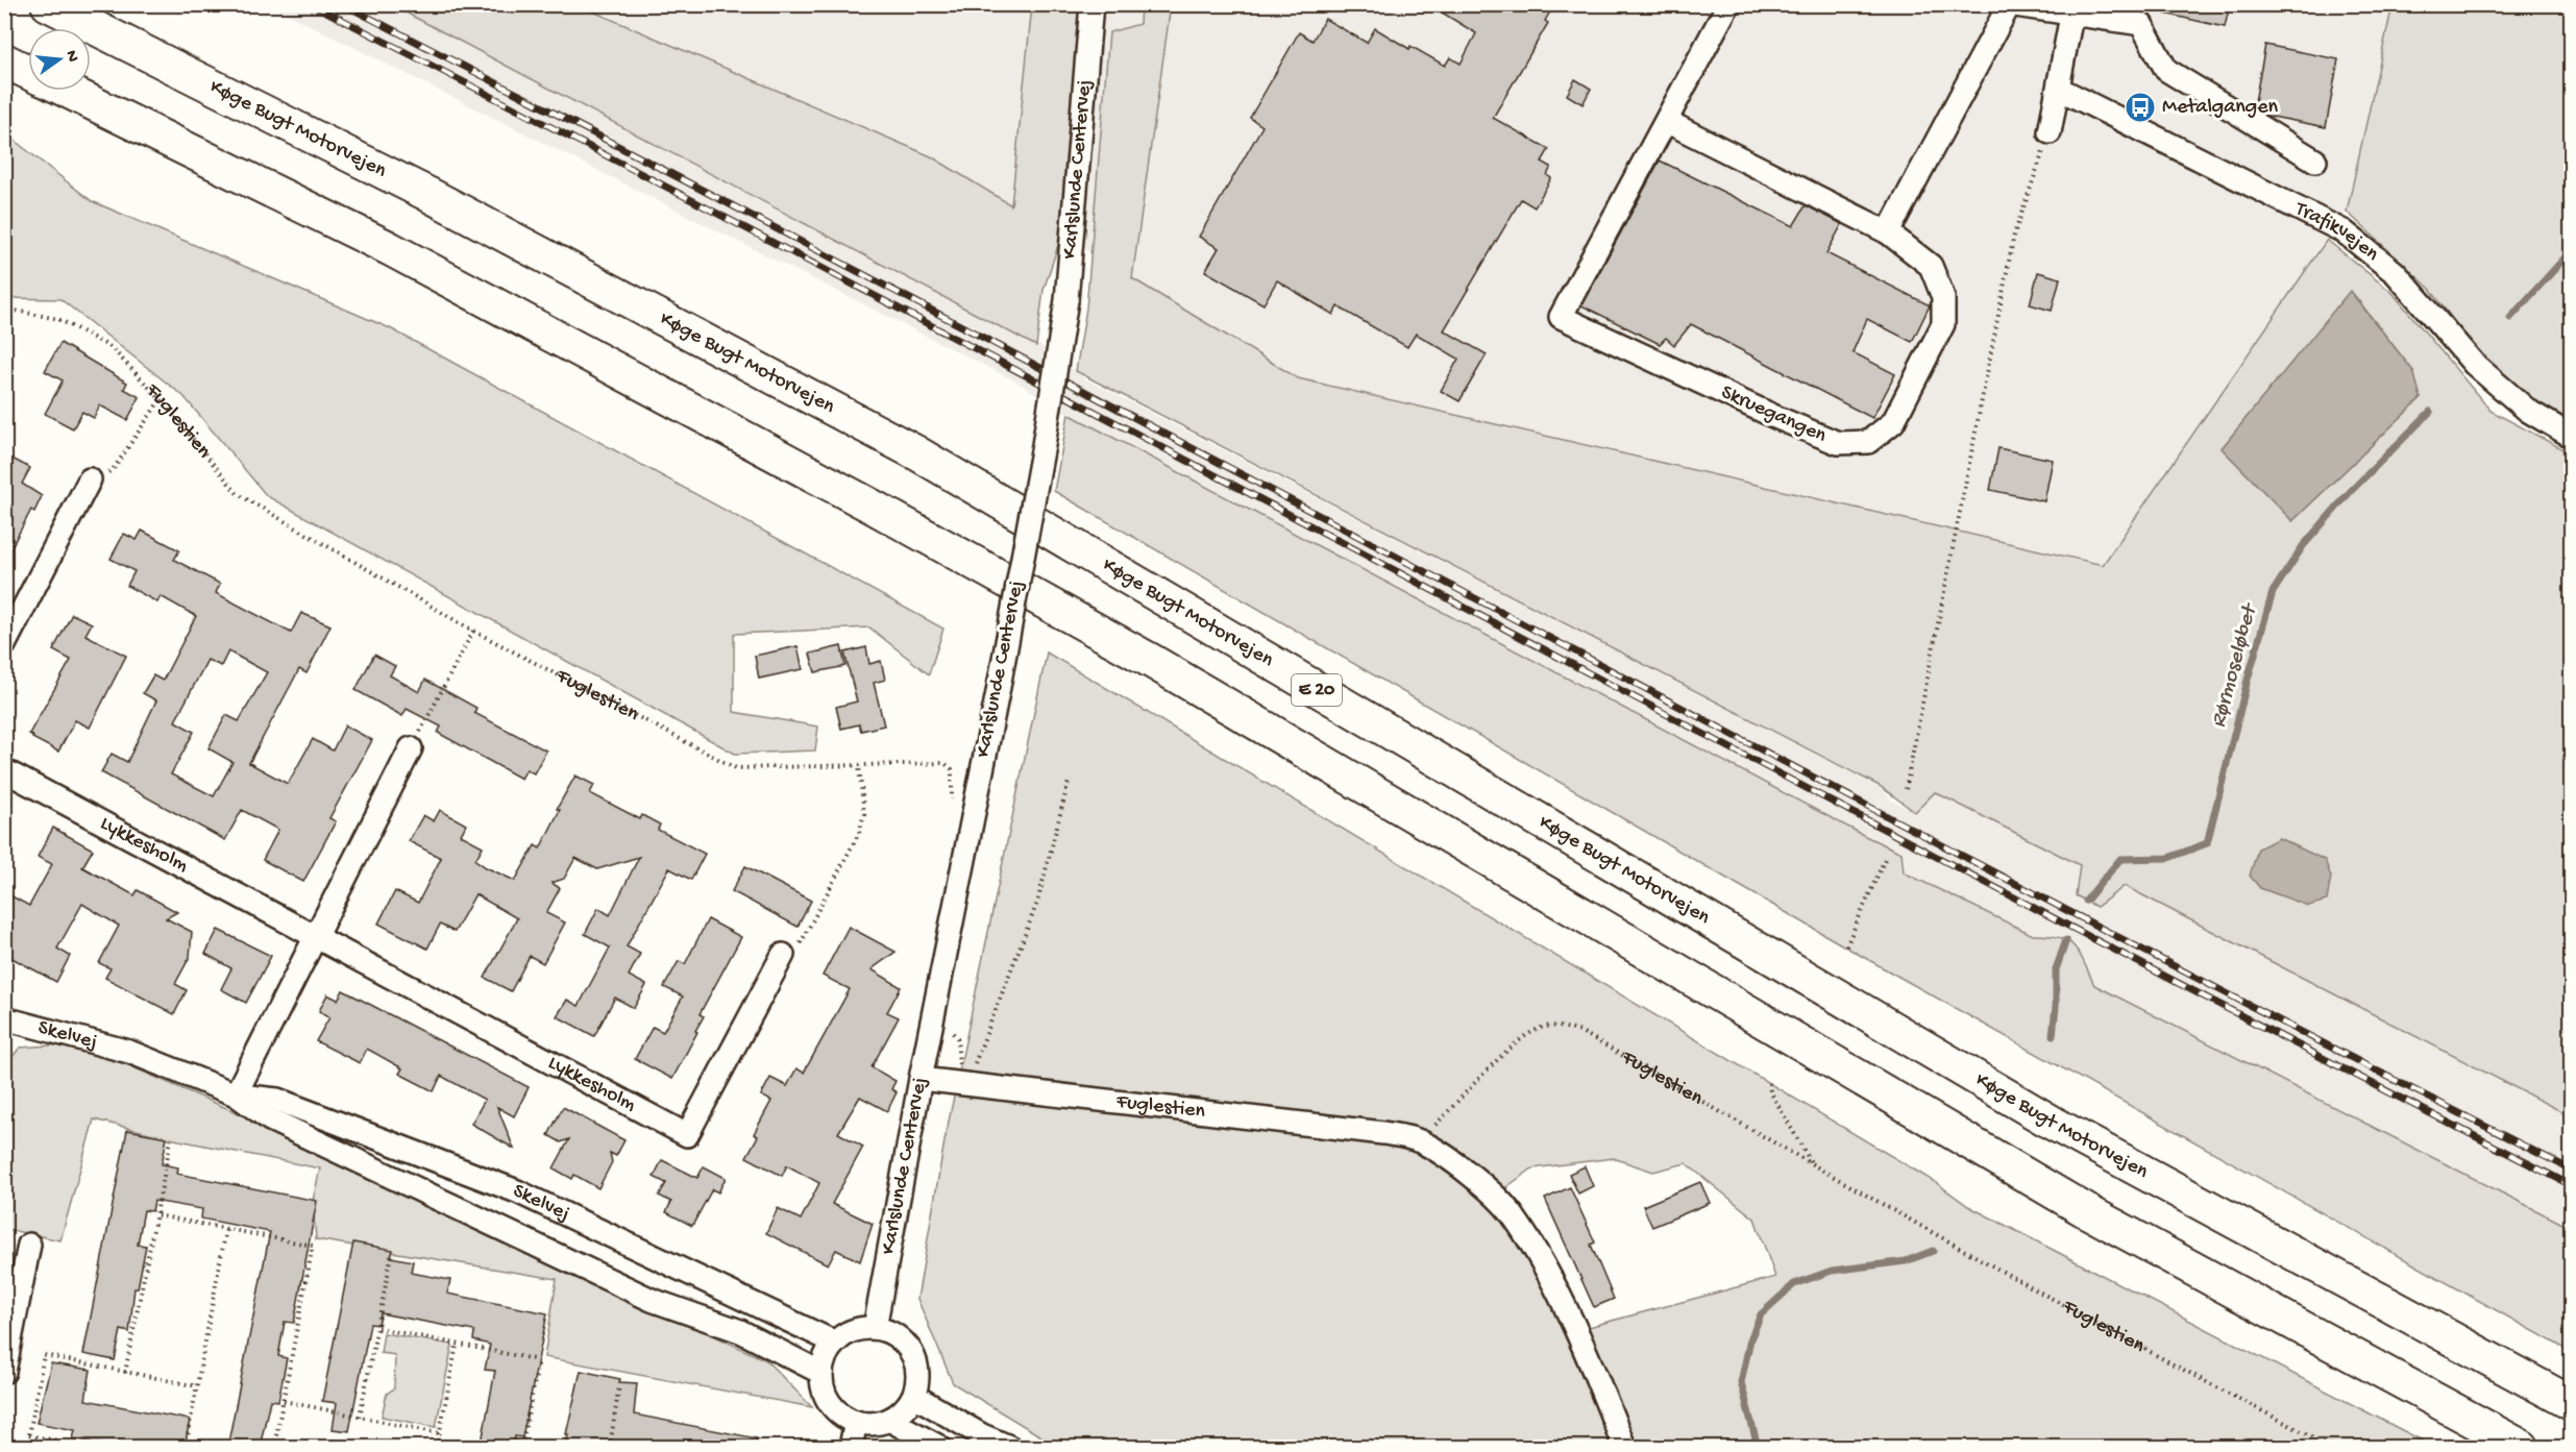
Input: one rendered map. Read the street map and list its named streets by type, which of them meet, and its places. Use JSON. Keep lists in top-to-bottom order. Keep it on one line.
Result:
{"streets":{"highway":["Køge Bugt Motorvejen","E 20"],"street":["Karlslunde Centervej","Trafikvejen","Skruegangen","Fuglestien","Lykkesholm","Skelvej"]},"crossings":[["Karlslunde Centervej","Fuglestien"],["Karlslunde Centervej","Skelvej"]],"water":["Rørmoseløbet"],"places":{"bus stop":["Metalgangen"]},"north":"right"}
